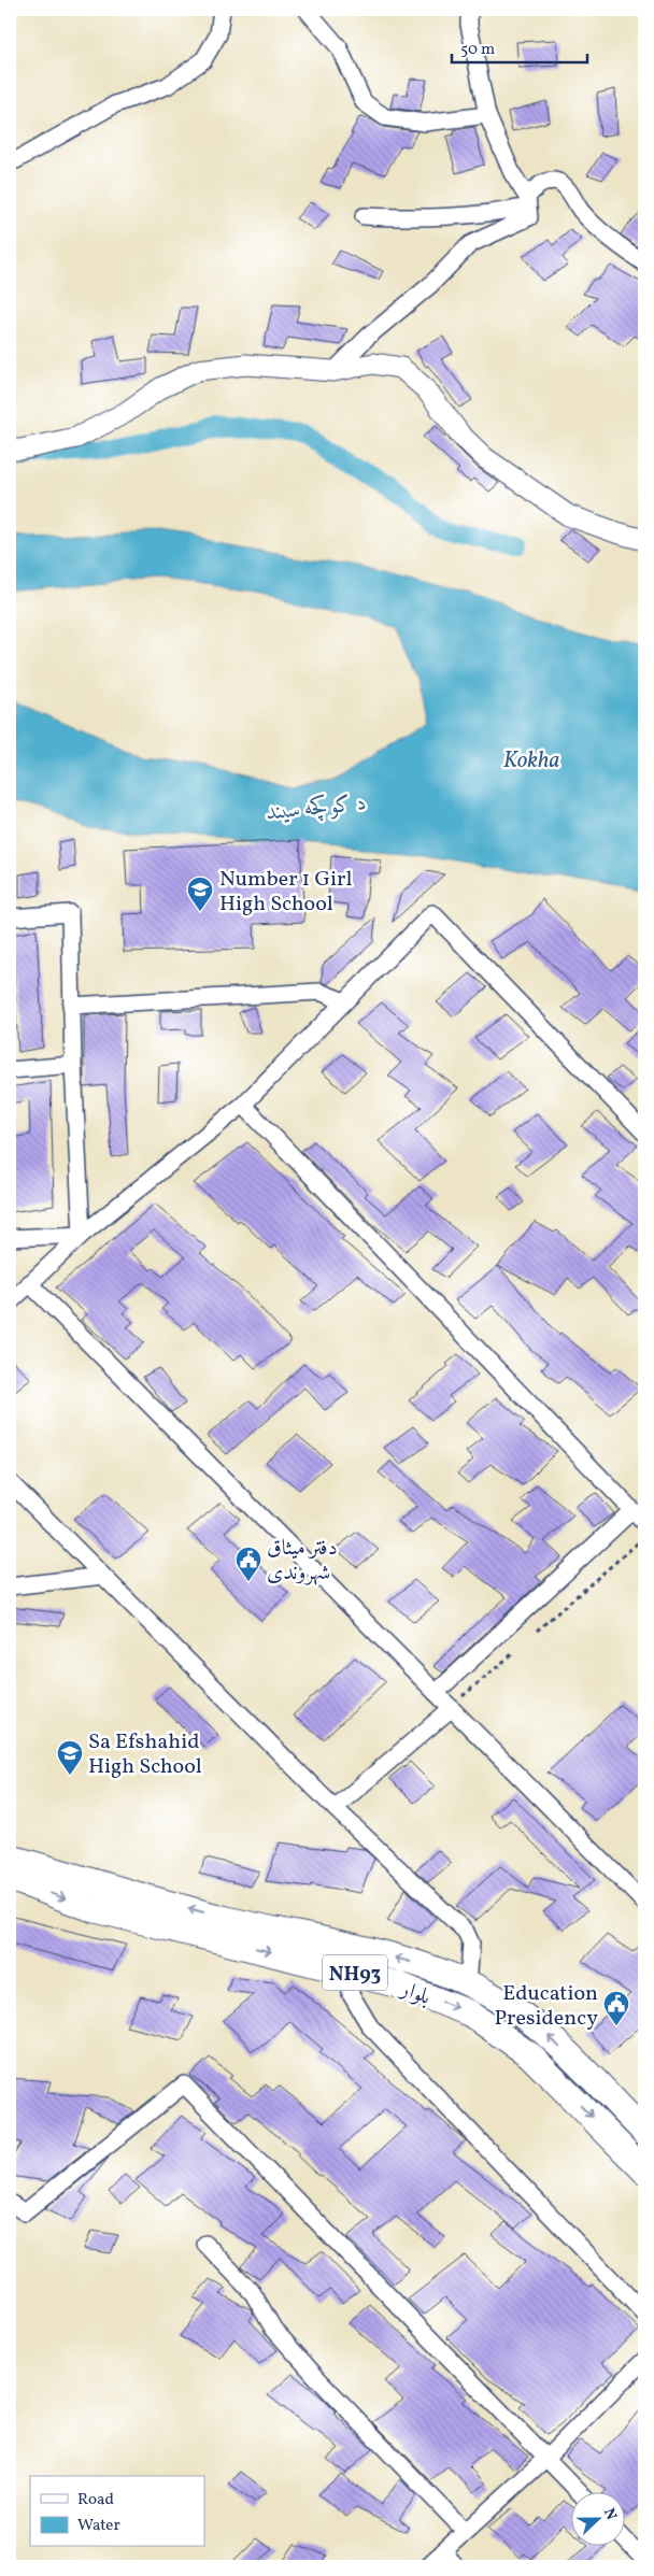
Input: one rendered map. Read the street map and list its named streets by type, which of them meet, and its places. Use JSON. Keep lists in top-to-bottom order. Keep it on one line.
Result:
{"streets":{"main road":["NH93","بلوار"]},"water":["Kokha","د کوکچه سیند"],"places":{"school or university":["Number 1 Girl High School","Sa Efshahid High School"],"public building":["دفتر میثاق شهروندی","Education Presidency"]},"legend":["Road","Water"],"scale_bar":"50 m","north":"right"}
